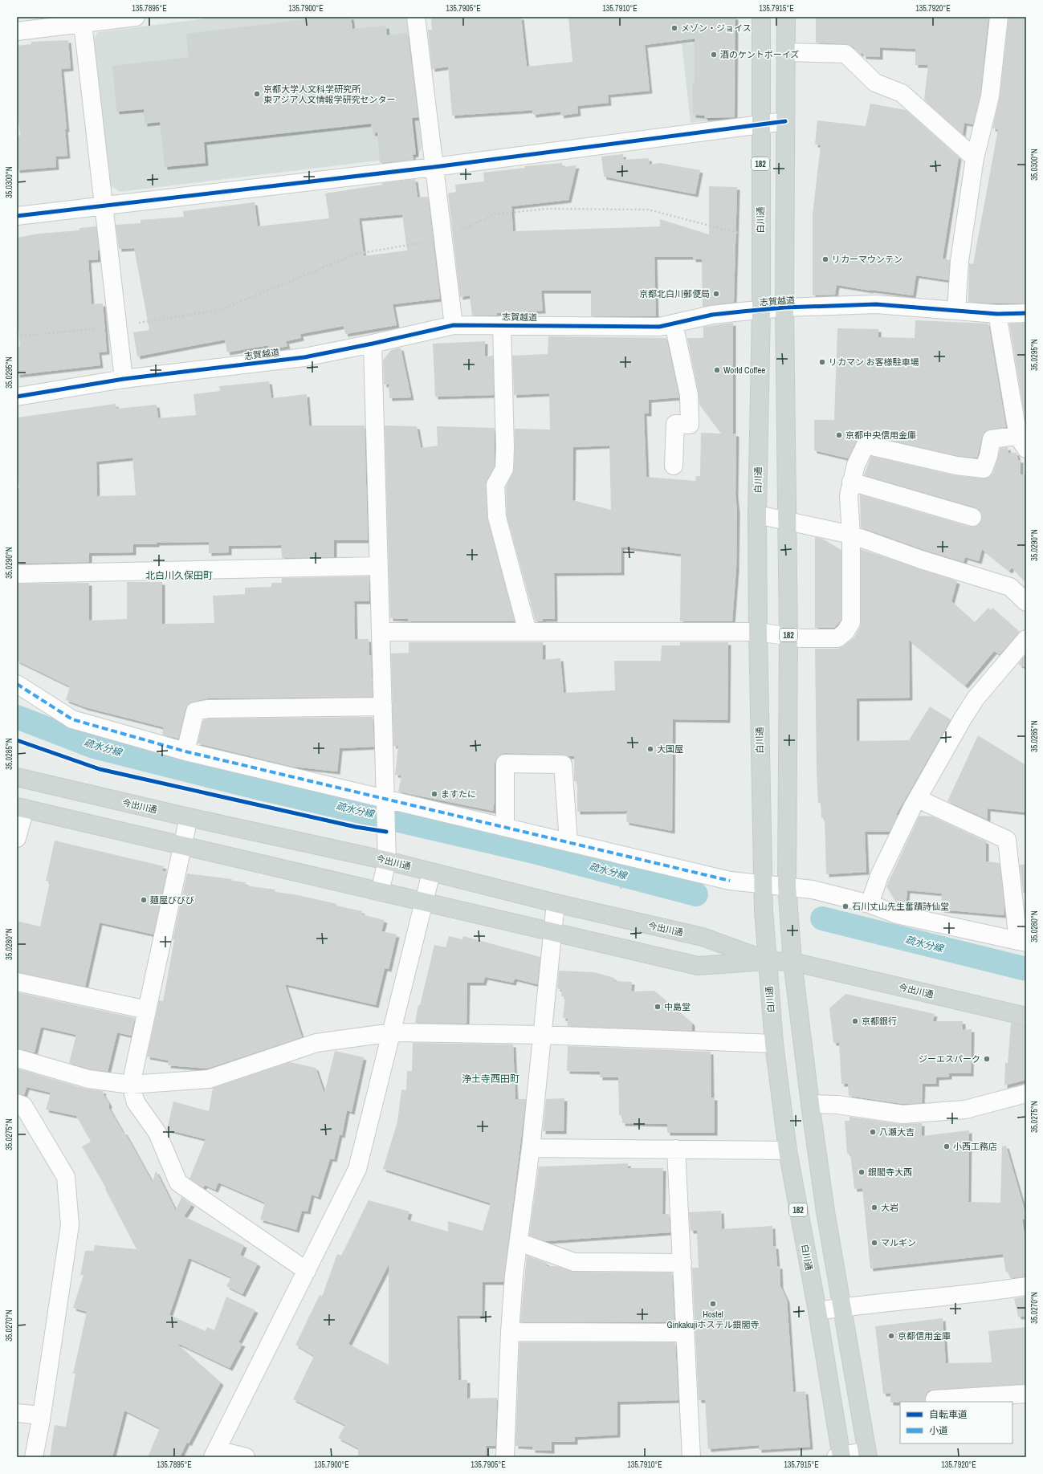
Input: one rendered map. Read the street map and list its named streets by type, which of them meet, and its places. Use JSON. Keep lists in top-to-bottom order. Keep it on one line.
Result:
{"streets":{"main road":["182","白川通","今出川通"],"street":["志賀越道"]},"crossings":[["182","志賀越道"],["182","今出川通"],["白川通","志賀越道"],["白川通","今出川通"]],"districts":["北白川久保田町","浄土寺西田町"],"water":["疏水分線"],"places":["メゾン・ジョイス","酒のケントボーイズ","京都大学人文科学研究所 東アジア人文情報学研究センター","リカーマウンテン","京都北白川郵便局","リカマン お客様駐車場","World Coffee","京都中央信用金庫","大国屋","ますたに","麺屋びびび","石川丈山先生奮蹟詩仙堂","中島堂","京都銀行","ジーエスパーク","八瀬大吉","小西工務店","銀閣寺大西","大岩","マルギン","Hostel Ginkakujiホステル銀閣寺","京都信用金庫"],"legend":["自転車道","小道"],"coordinates":["135.7895°E","135.7900°E","135.7905°E","135.7910°E","135.7915°E","135.7920°E","35.0300°N","35.0295°N","35.0290°N","35.0285°N","35.0280°N","35.0275°N","35.0270°N"]}
